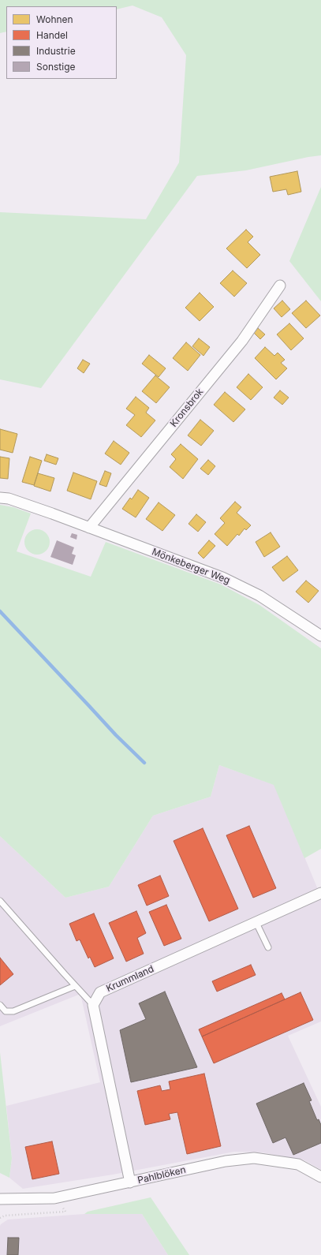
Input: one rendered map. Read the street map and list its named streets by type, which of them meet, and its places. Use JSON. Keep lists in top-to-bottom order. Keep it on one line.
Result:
{"streets":{"street":["Kronsbrok","Mönkeberger Weg","Krummland","Pahlblöken"]},"crossings":[["Kronsbrok","Mönkeberger Weg"]],"legend":["Wohnen","Handel","Industrie","Sonstige"]}
